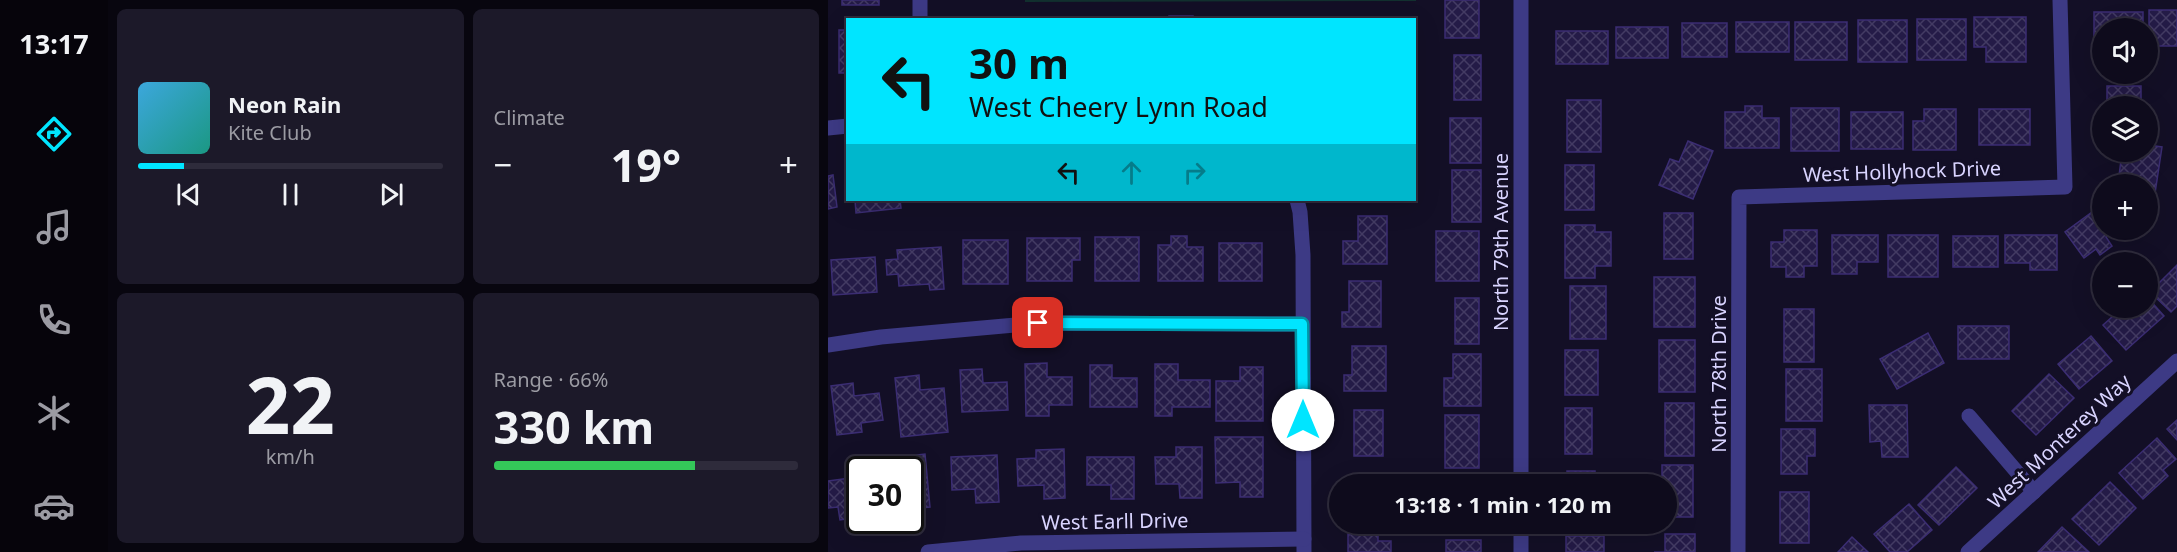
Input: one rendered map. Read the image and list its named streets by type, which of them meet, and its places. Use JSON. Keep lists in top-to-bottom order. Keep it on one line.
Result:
{"streets":{"street":["West Hollyhock Drive","North 79th Avenue","North 78th Drive","West Monterey Way","West Earll Drive"]},"crossings":[["West Hollyhock Drive","North 78th Drive"]],"page":{"tabs":"13:17","tile":["Climate",["22","km/h"],["Range · 66%","330 km"]],"map_buttons":["+","−"],"turn":["30 m","West Cheery Lynn Road"],"song":["Neon Rain","Kite Club"],"heat":["−","19°","+"],"limit":"30","trip":"13:18 · 1 min · 120 m"}}
